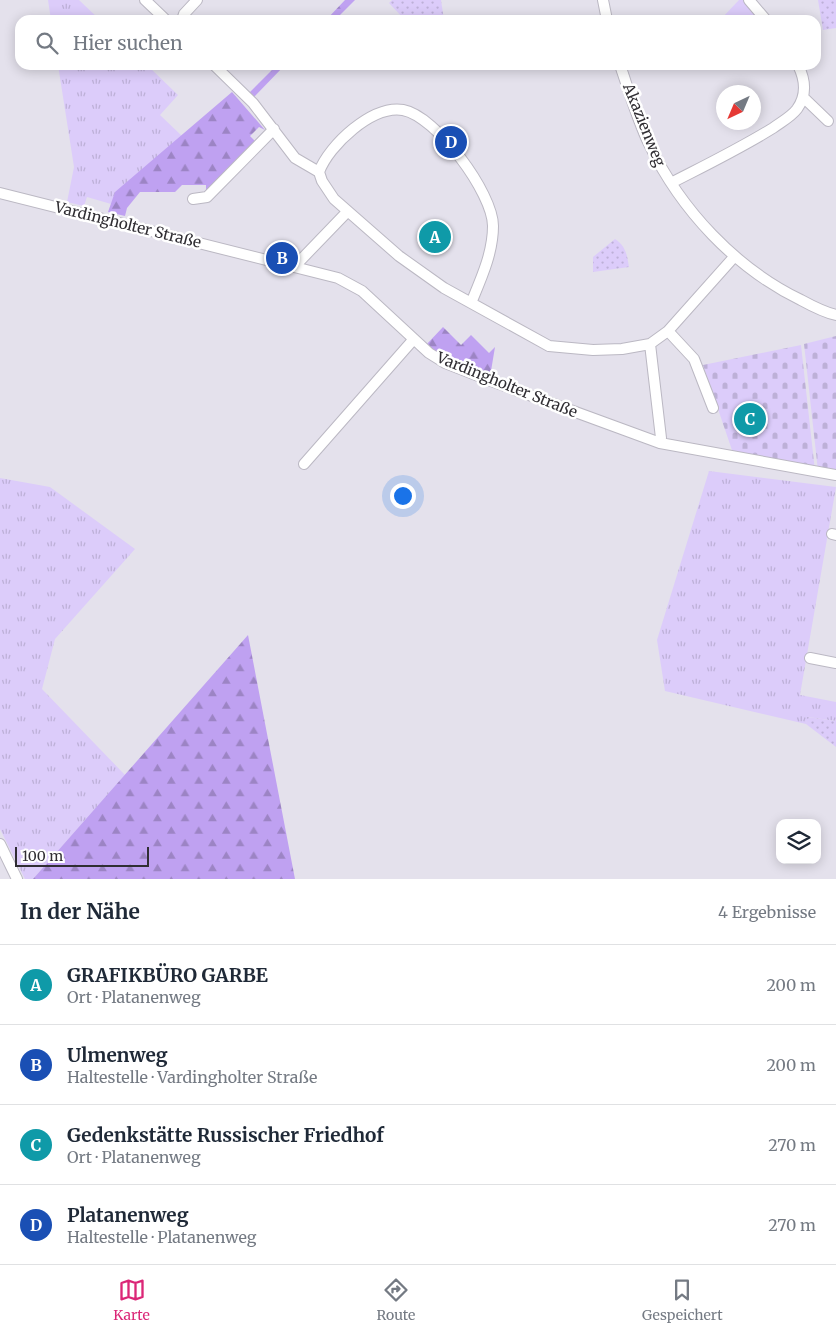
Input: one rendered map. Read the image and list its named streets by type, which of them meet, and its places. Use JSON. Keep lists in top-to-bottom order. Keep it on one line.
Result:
{"streets":{"street":["Akazienweg","Vardingholter Straße"]},"scale_bar":"100 m","north":"bottom left","page":{"search":"Hier suchen","pins":["D","A","B","C"],"scale":"100 m","heading":["In der Nähe","4 Ergebnisse"],"list":[{"mark":"A","name":"GRAFIKBÜRO GARBE","note":"Ort · Platanenweg","value":"200 m"},{"mark":"B","name":"Ulmenweg","note":"Haltestelle · Vardingholter Straße","value":"200 m"},{"mark":"C","name":"Gedenkstätte Russischer Friedhof","note":"Ort · Platanenweg","value":"270 m"},{"mark":"D","name":"Platanenweg","note":"Haltestelle · Platanenweg","value":"270 m"}],"nav":["Karte","Route","Gespeichert"]}}
